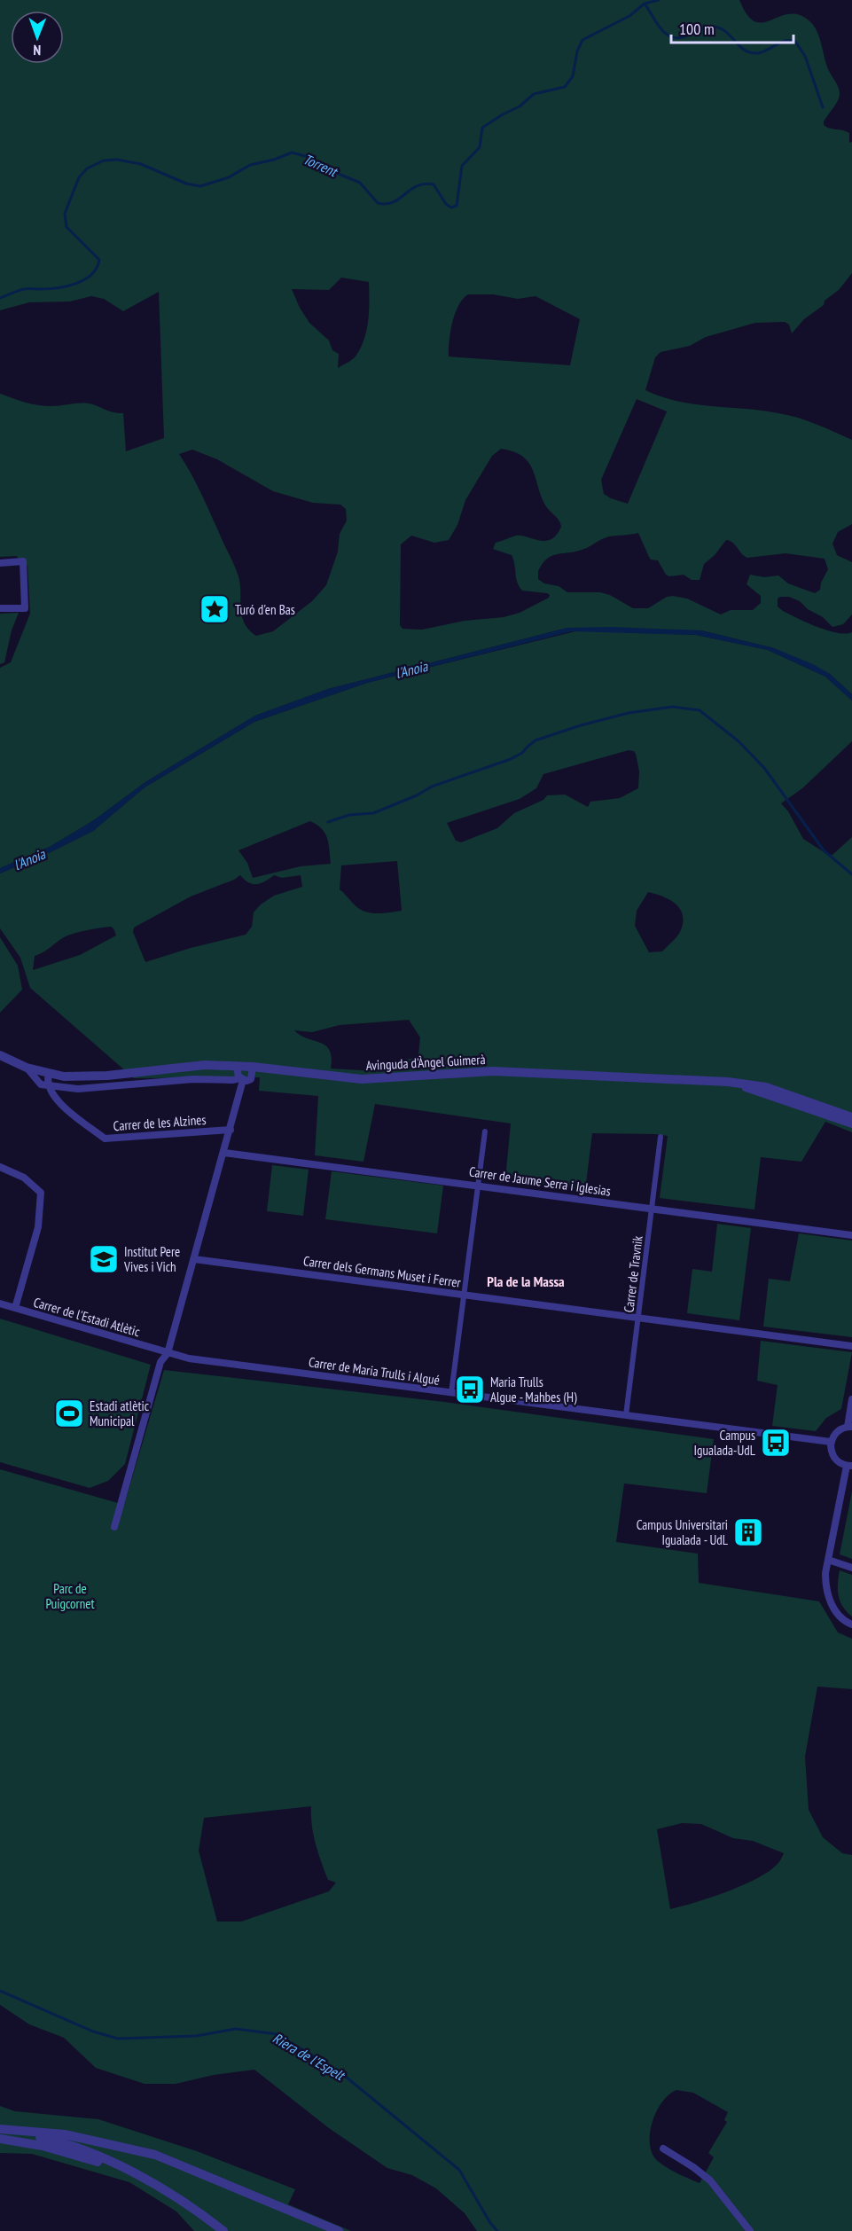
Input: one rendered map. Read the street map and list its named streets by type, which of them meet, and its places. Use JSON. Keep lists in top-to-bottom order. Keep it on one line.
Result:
{"streets":{"street":["Avinguda d'Àngel Guimerà","Carrer de les Alzines","Carrer de Jaume Serra i Iglesias","Carrer dels Germans Muset i Ferrer","Carrer de Travnik","Carrer de l'Estadi Atlètic","Carrer de Maria Trulls i Algué"]},"crossings":[["Avinguda d'Àngel Guimerà","Carrer de les Alzines"],["Carrer de Jaume Serra i Iglesias","Carrer de Travnik"],["Carrer dels Germans Muset i Ferrer","Carrer de Travnik"],["Carrer de Travnik","Carrer de Maria Trulls i Algué"],["Carrer de l'Estadi Atlètic","Carrer de Maria Trulls i Algué"]],"districts":["Pla de la Massa"],"water":["Torrent","l'Anoia","Riera de l'Espelt"],"parks":["Parc de Puigcornet"],"places":{"place":["Turó d'en Bas"],"school or university":["Institut Pere Vives i Vich"],"bus stop":["Maria Trulls Algue - Mahbes (H)","Campus Igualada-UdL"],"sports":["Estadi atlètic Municipal"],"building":["Campus Universitari Igualada - UdL"]},"scale_bar":"100 m","north":"bottom"}
